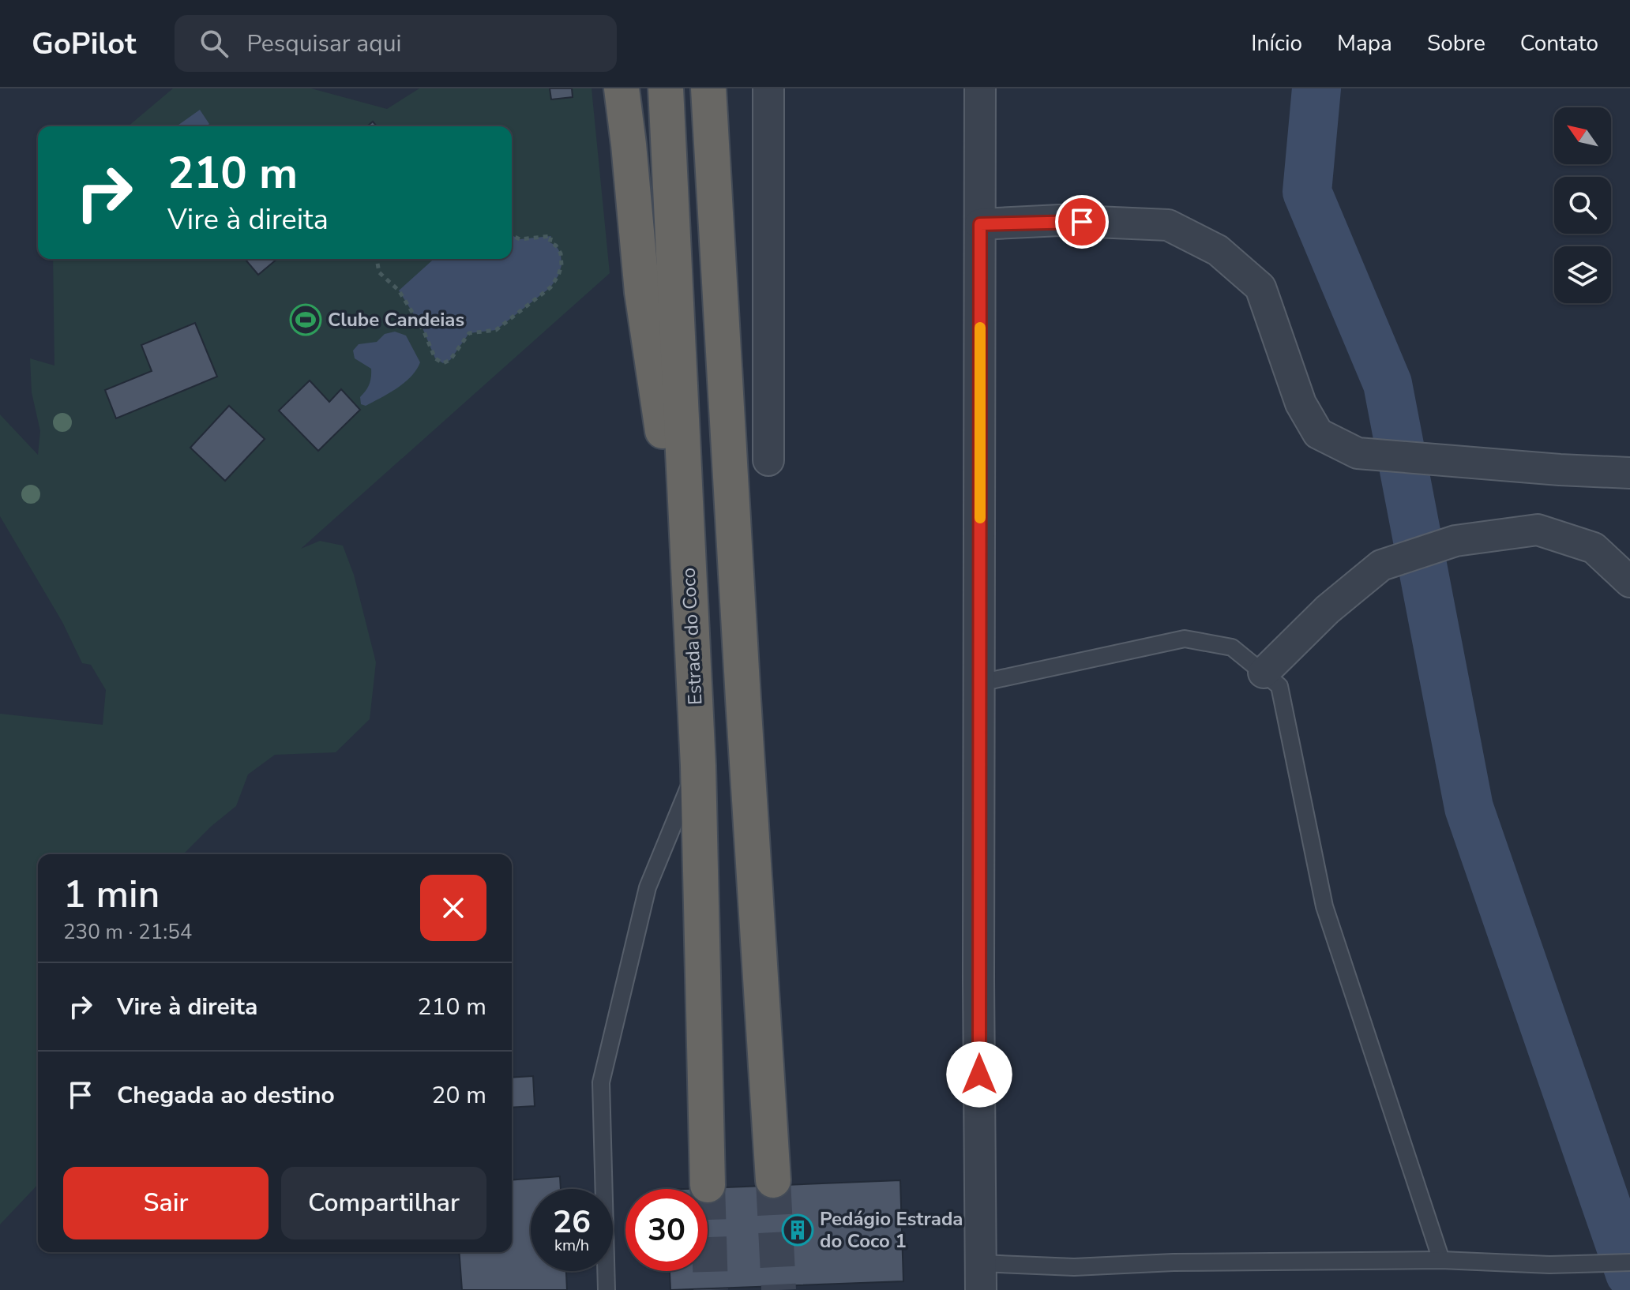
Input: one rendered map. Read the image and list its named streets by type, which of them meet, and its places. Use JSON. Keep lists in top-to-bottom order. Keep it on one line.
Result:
{"streets":{"highway":["Estrada do Coco"]},"places":{"sports":["Clube Candeias"],"building":["Pedágio Estrada do Coco 1"]},"north":"top left","page":{"header":"GoPilot","search":"Pesquisar aqui","nav":["Início","Mapa","Sobre","Contato"],"turn":["210 m","Vire à direita"],"heading":["1 min","230 m · 21:54"],"list":[{"name":"Vire à direita","value":"210 m"},{"name":"Chegada ao destino","value":"20 m"}],"buttons":["Sair","Compartilhar"],"speed":"26 km/h","limit":"30"}}
